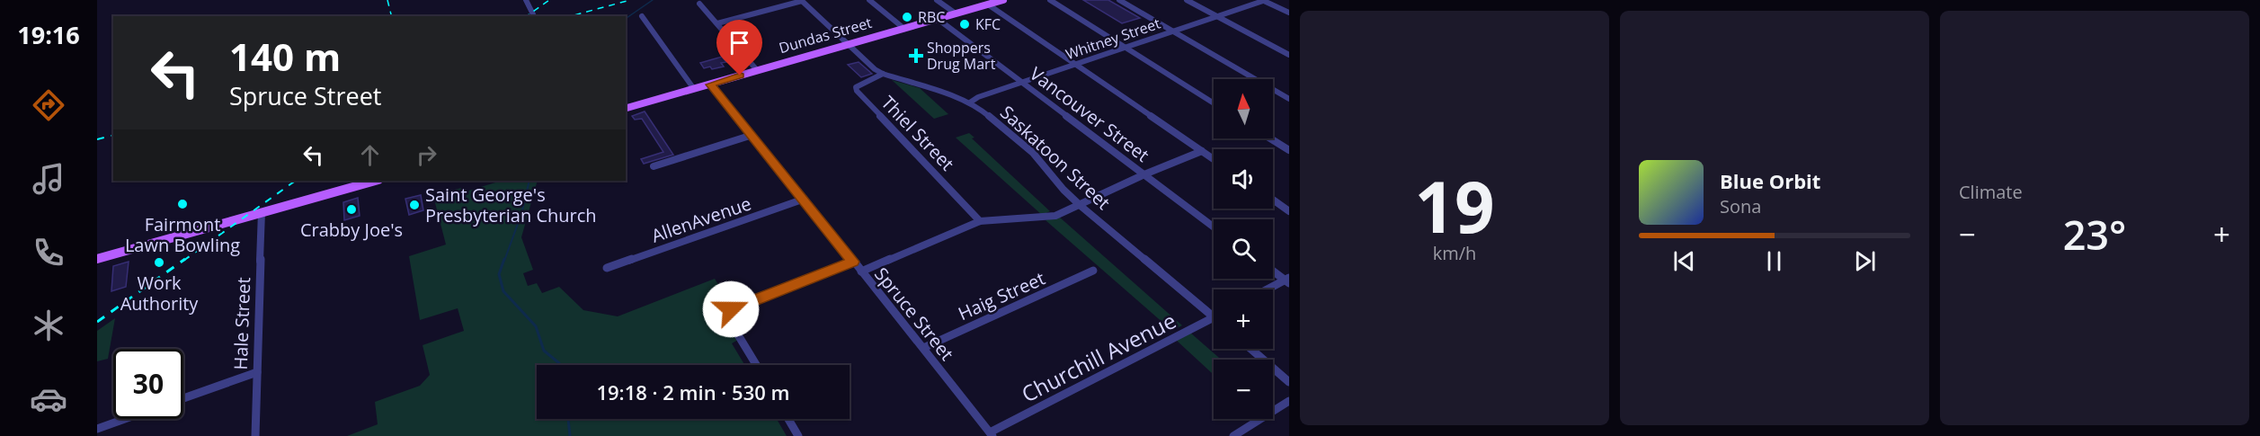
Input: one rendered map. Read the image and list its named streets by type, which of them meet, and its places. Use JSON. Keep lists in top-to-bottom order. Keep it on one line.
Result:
{"streets":{"main road":["Dundas Street"],"street":["Whitney Street","Vancouver Street","Thiel Street","Saskatoon Street","AllenAvenue","Haig Street","Spruce Street","Hale Street","Churchill Avenue"]},"crossings":[["Dundas Street","Vancouver Street"],["Dundas Street","Saskatoon Street"],["Dundas Street","Spruce Street"],["Whitney Street","Vancouver Street"],["Whitney Street","Saskatoon Street"],["Thiel Street","Saskatoon Street"],["AllenAvenue","Spruce Street"],["Haig Street","Spruce Street"],["Spruce Street","Churchill Avenue"]],"places":{"other":["RBC","KFC","Fairmont Lawn Bowling","Saint George's Presbyterian Church","Crabby Joe's","Work Authority"],"health":["Shoppers Drug Mart"]},"north":"top","page":{"tabs":"19:16","tile":[["19","km/h"],"Climate"],"turn":["140 m","Spruce Street"],"map_buttons":["+","−"],"song":["Blue Orbit","Sona"],"heat":["−","23°","+"],"limit":"30","trip":"19:18 · 2 min · 530 m"}}
